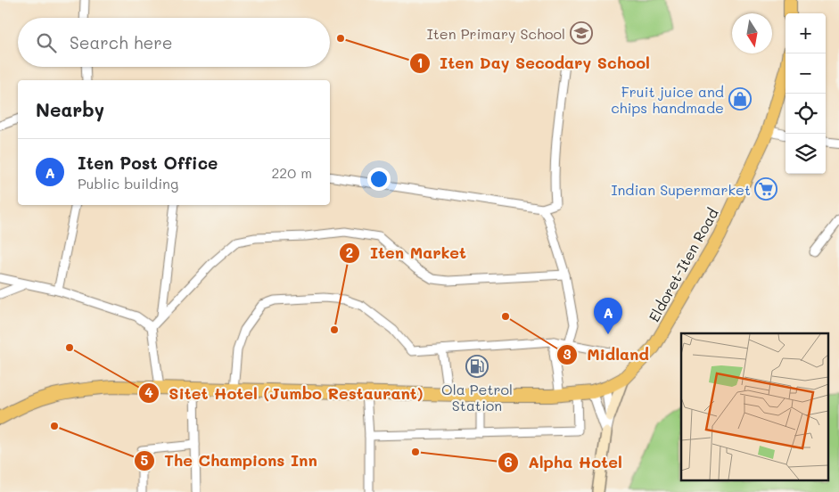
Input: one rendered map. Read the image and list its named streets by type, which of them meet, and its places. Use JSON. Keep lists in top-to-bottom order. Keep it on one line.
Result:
{"streets":{"main road":["Eldoret-Iten Road"]},"places":{"school or university":["Iten Primary School"],"other":["Iten Day Secodary School","Midland","Iten Market","Sitet Hotel (Jumbo Restaurant)","The Champions Inn","Alpha Hotel"],"shop":["Fruit juice and chips handmade"],"supermarket":["Indian Supermarket"],"fuel station":["Ola Petrol Station"]},"north":"bottom","page":{"map_buttons":["+","−"],"search":"Search here","heading":"Nearby","list":[{"mark":"A","name":"Iten Post Office","note":"Public building","value":"220 m"}],"pins":"A"}}
